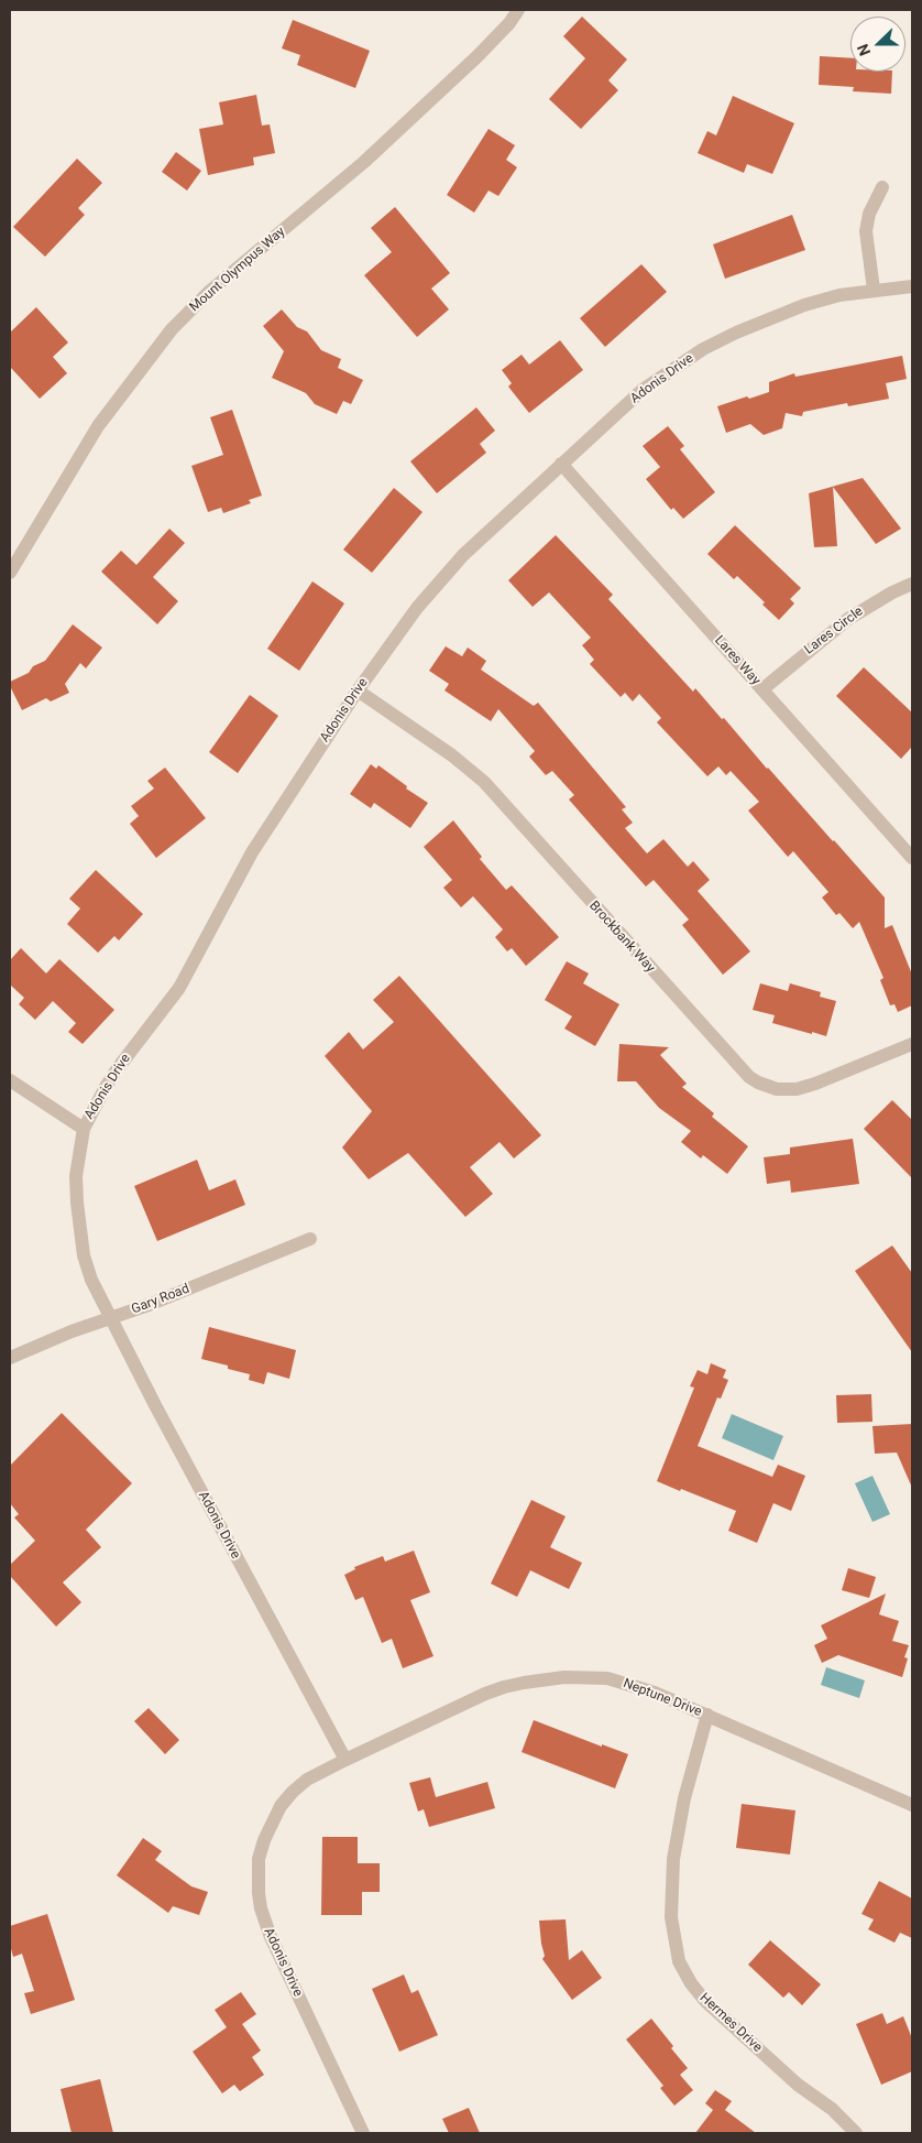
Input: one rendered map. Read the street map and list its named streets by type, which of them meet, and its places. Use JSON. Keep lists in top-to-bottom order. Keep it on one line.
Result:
{"streets":{"street":["Mount Olympus Way","Adonis Drive","Lares Circle","Lares Way","Brockbank Way","Gary Road","Neptune Drive","Hermes Drive"]},"crossings":[["Adonis Drive","Lares Way"],["Adonis Drive","Brockbank Way"],["Adonis Drive","Gary Road"],["Adonis Drive","Neptune Drive"],["Lares Circle","Lares Way"],["Neptune Drive","Hermes Drive"]],"north":"left"}
